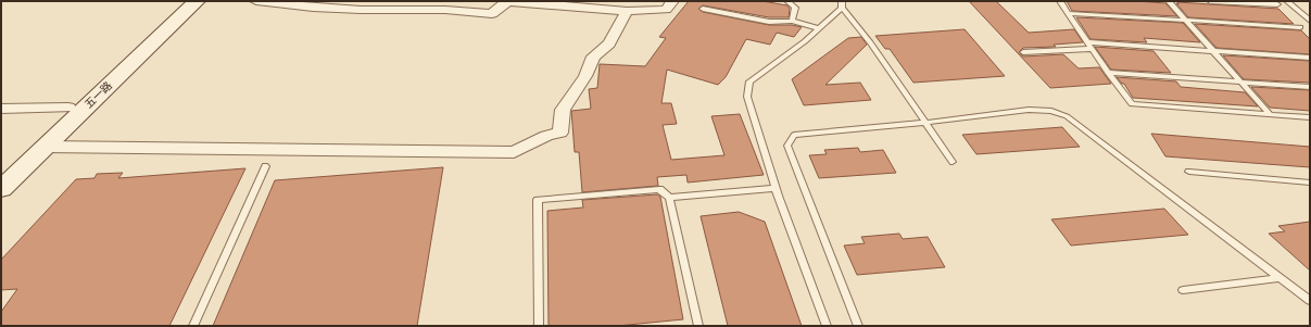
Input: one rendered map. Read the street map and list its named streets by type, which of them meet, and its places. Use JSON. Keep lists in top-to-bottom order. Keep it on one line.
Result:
{"streets":{"main road":["五一路"]}}
